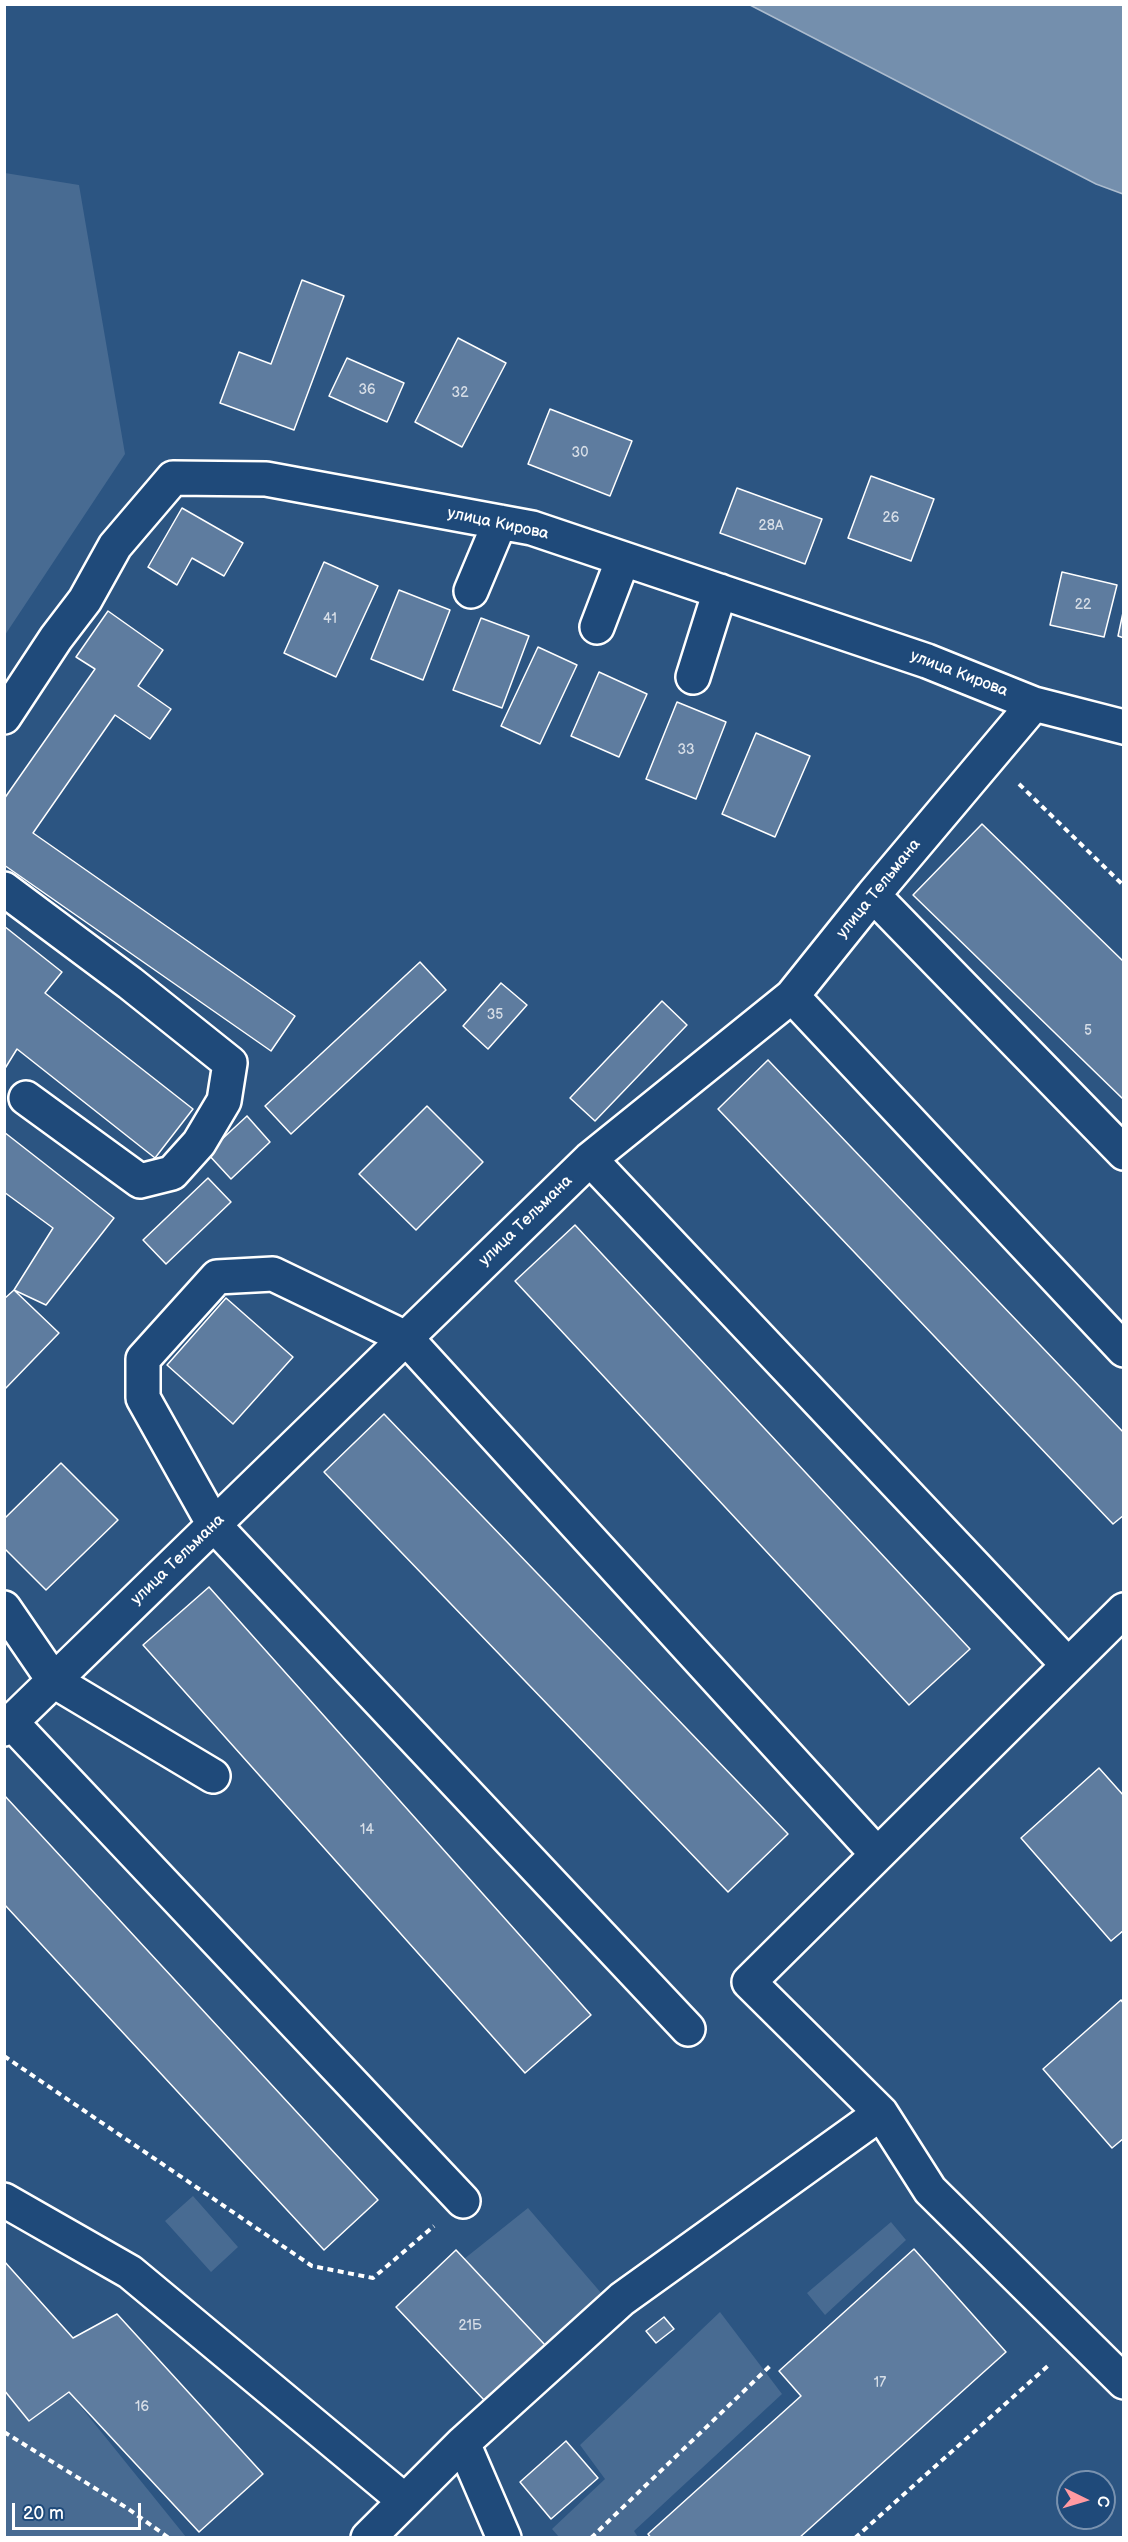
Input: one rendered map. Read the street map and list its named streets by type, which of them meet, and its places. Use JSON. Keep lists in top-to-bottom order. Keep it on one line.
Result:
{"streets":{"street":["улица Кирова","улица Тельмана"]},"crossings":[["улица Кирова","улица Тельмана"]],"house_numbers":["36","32","30","26","28А","22","41","33","35","5","14","21Б","17","16"],"scale_bar":"20 m","north":"right"}
